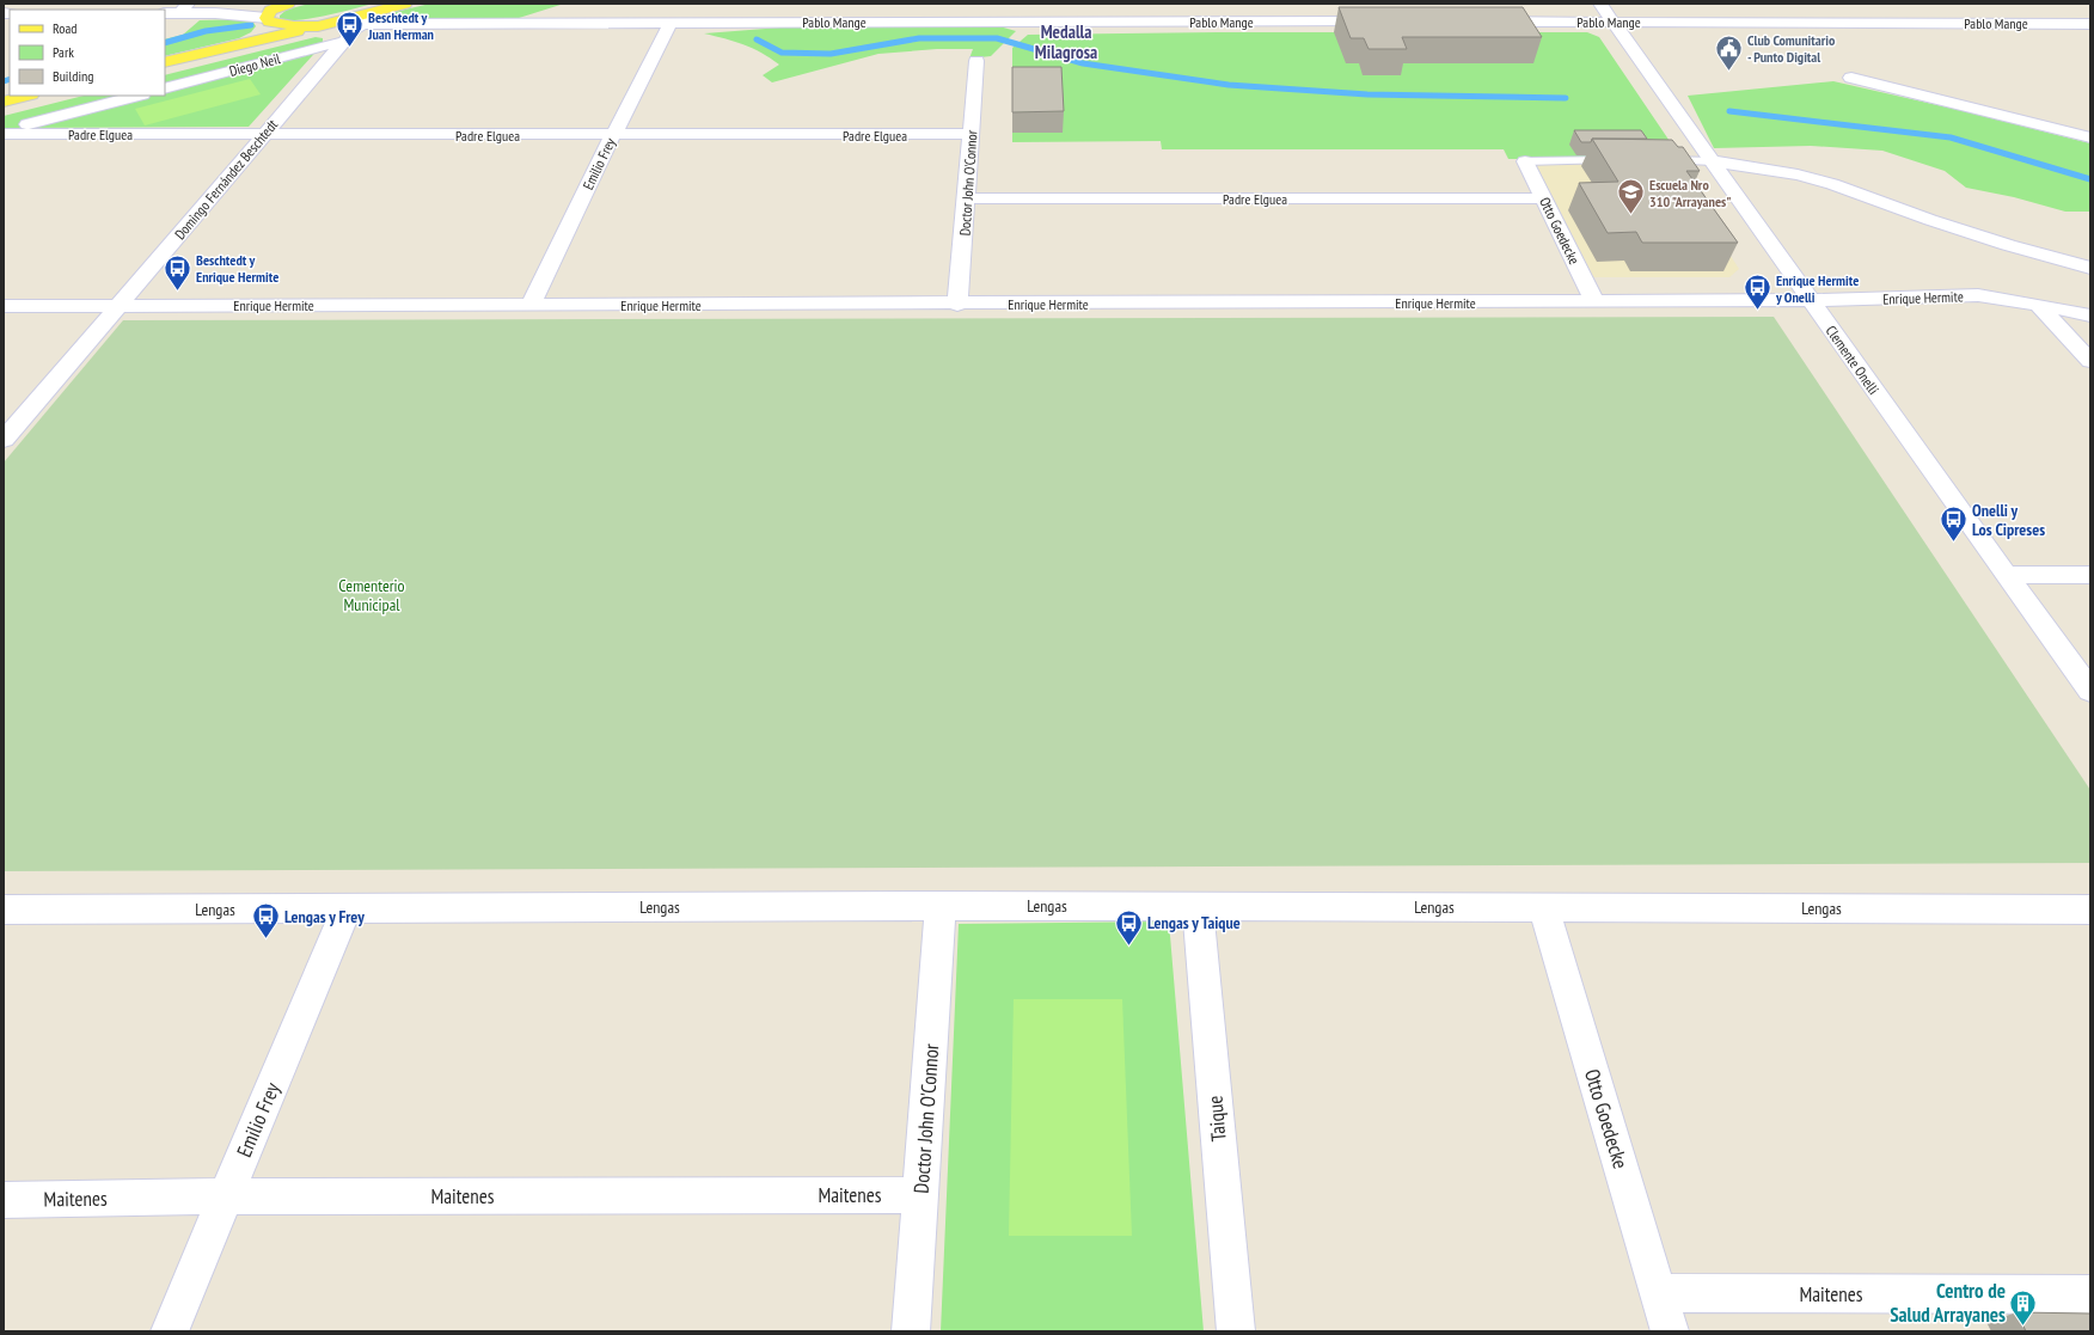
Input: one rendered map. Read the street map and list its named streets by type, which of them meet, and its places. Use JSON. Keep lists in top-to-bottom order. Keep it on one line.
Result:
{"streets":{"street":["Pablo Mange","Diego Neil","Padre Elguea","Emilio Frey","Domingo Fernández Beschtedt","Doctor John O'Connor","Otto Goedecke","Enrique Hermite","Clemente Onelli","Lengas","Taique","Maitenes"]},"crossings":[["Pablo Mange","Diego Neil"],["Pablo Mange","Emilio Frey"],["Pablo Mange","Domingo Fernández Beschtedt"],["Pablo Mange","Clemente Onelli"],["Diego Neil","Domingo Fernández Beschtedt"],["Padre Elguea","Emilio Frey"],["Padre Elguea","Domingo Fernández Beschtedt"],["Padre Elguea","Doctor John O'Connor"],["Padre Elguea","Otto Goedecke"],["Emilio Frey","Enrique Hermite"],["Emilio Frey","Lengas"],["Emilio Frey","Maitenes"],["Domingo Fernández Beschtedt","Enrique Hermite"],["Doctor John O'Connor","Enrique Hermite"],["Doctor John O'Connor","Lengas"],["Doctor John O'Connor","Maitenes"],["Otto Goedecke","Enrique Hermite"],["Otto Goedecke","Lengas"],["Otto Goedecke","Maitenes"],["Enrique Hermite","Clemente Onelli"],["Lengas","Taique"]],"districts":["Medalla Milagrosa"],"parks":["Cementerio Municipal"],"places":{"bus stop":["Beschtedt y Juan Herman","Beschtedt y Enrique Hermite","Enrique Hermite y Onelli","Onelli y Los Cipreses","Lengas y Frey","Lengas y Taique"],"public building":["Club Comunitario - Punto Digital"],"school or university":["Escuela Nro 310 \"Arrayanes\""],"building":["Centro de Salud Arrayanes"]},"legend":["Road","Park","Building"]}
